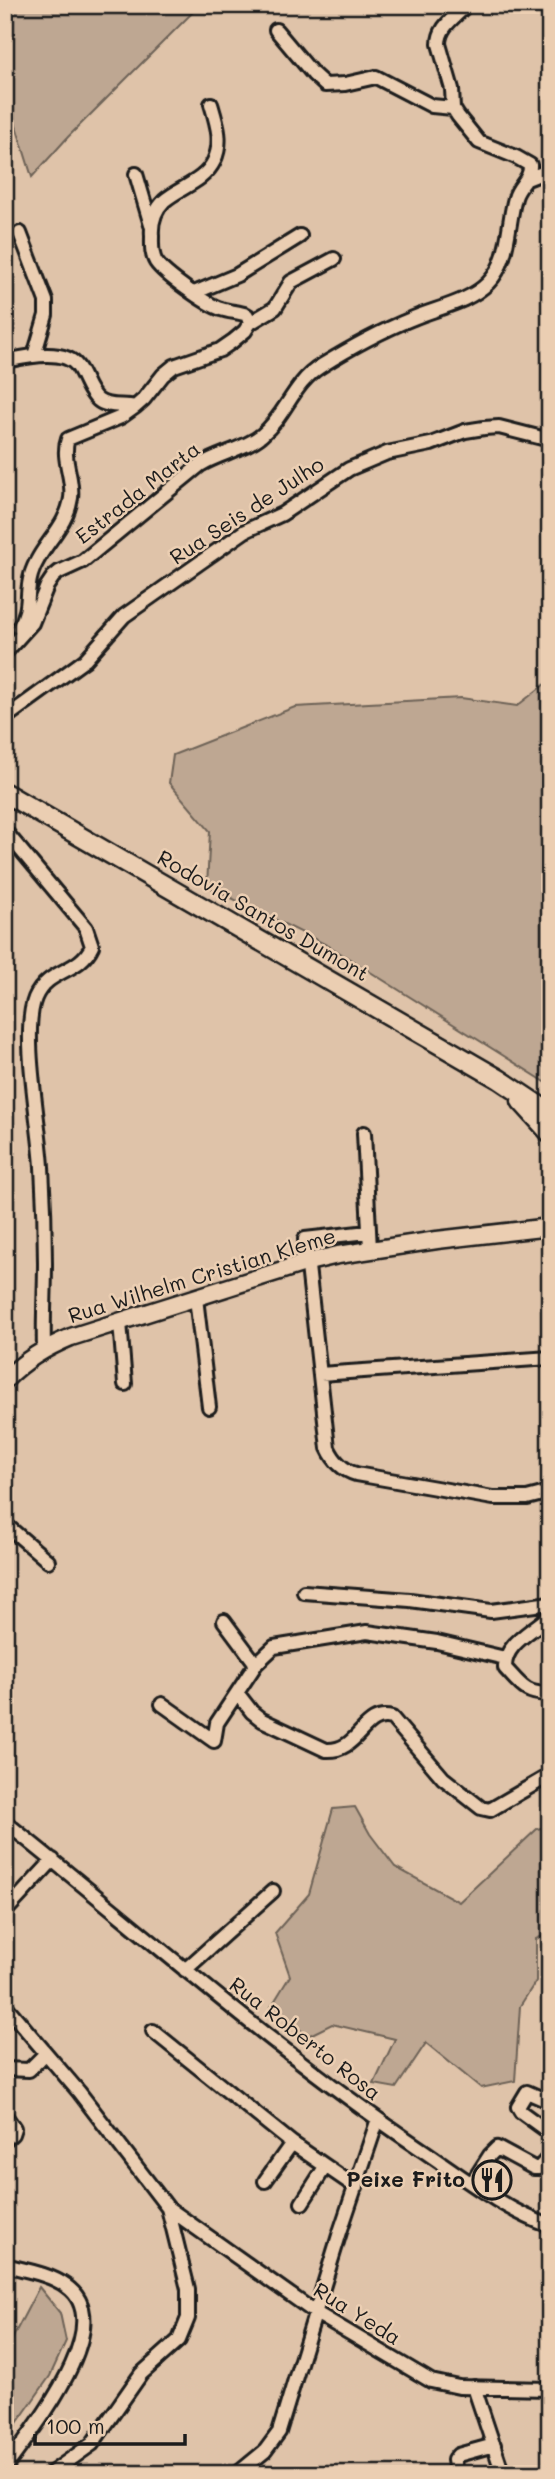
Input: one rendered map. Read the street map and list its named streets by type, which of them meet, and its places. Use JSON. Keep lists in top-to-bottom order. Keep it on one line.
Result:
{"streets":{"highway":["Rodovia Santos Dumont"],"main road":["Rua Wilhelm Cristian Kleme"],"street":["Estrada Marta","Rua Seis de Julho","Rua Roberto Rosa","Rua Yeda"]},"places":{"restaurant":["Peixe Frito"]},"scale_bar":"100 m"}
